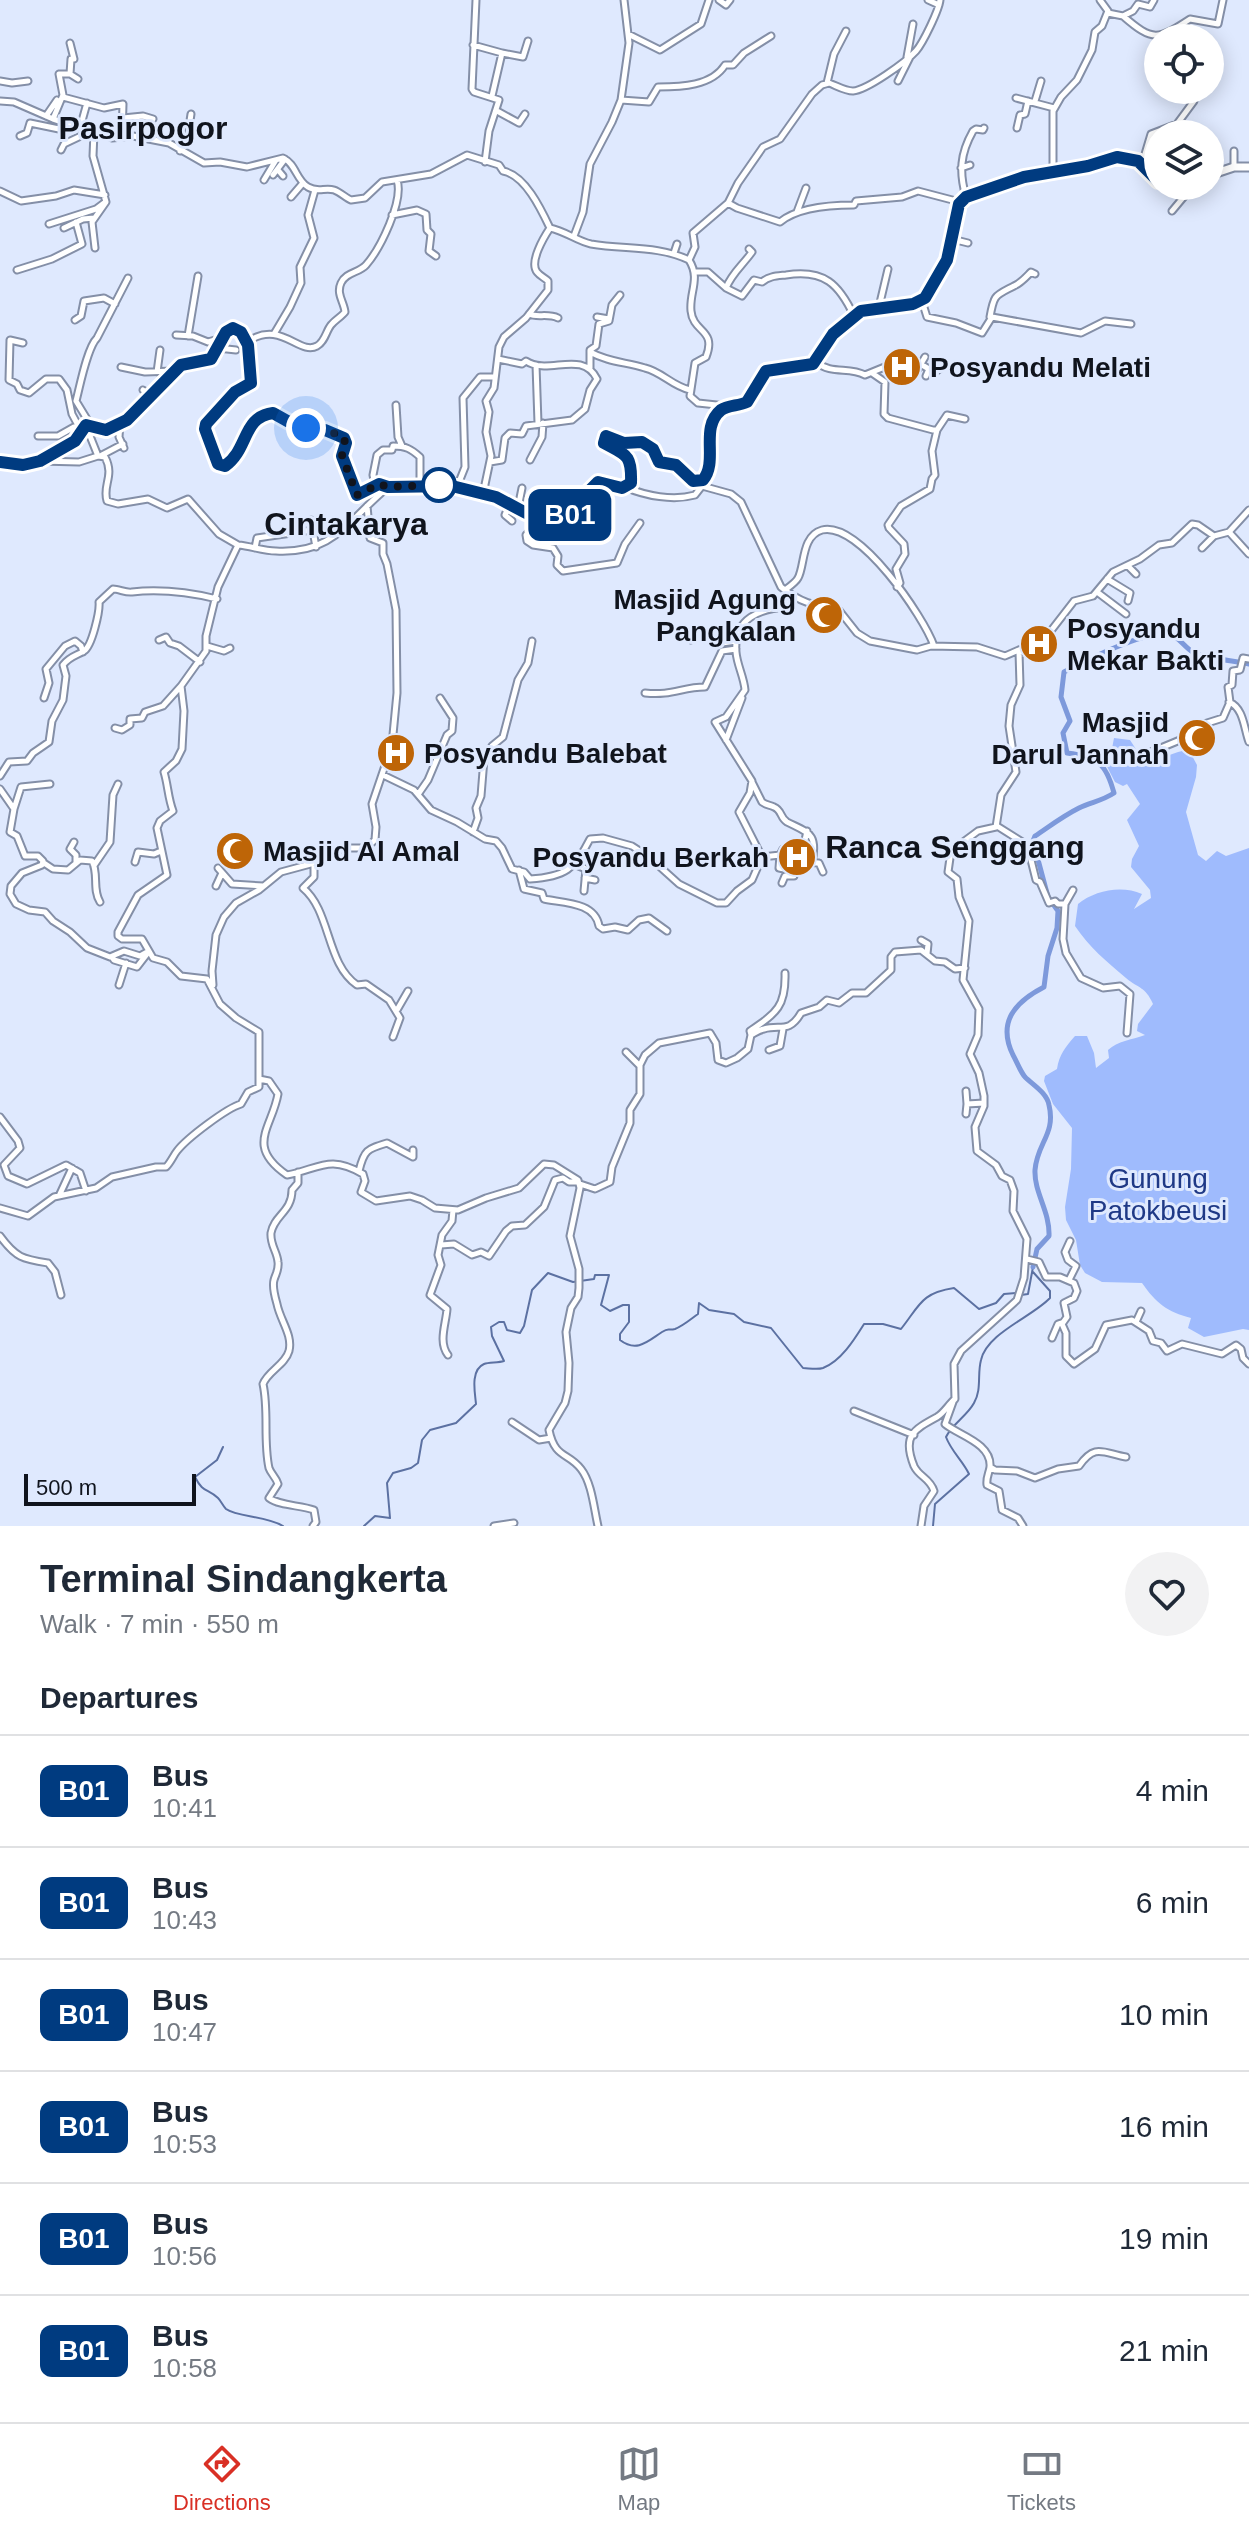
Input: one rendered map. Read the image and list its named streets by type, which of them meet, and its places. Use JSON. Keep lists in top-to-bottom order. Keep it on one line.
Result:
{"districts":["Pasirpogor","Cintakarya","Ranca Senggang"],"parks":["Gunung Patokbeusi"],"places":{"hospital":["Posyandu Melati","Posyandu Mekar Bakti","Posyandu Balebat","Posyandu Berkah"],"mosque":["Masjid Agung Pangkalan","Masjid Darul Jannah","Masjid Al Amal"]},"lines":["bus line B01"],"scale_bar":"500 m","page":{"on_map":"B01","scale":"500 m","heading":[["Terminal Sindangkerta","Walk · 7 min · 550 m"],"Departures"],"list":[{"mark":"B01","name":"Bus","note":"10:41","value":"4 min"},{"mark":"B01","name":"Bus","note":"10:43","value":"6 min"},{"mark":"B01","name":"Bus","note":"10:47","value":"10 min"},{"mark":"B01","name":"Bus","note":"10:53","value":"16 min"},{"mark":"B01","name":"Bus","note":"10:56","value":"19 min"},{"mark":"B01","name":"Bus","note":"10:58","value":"21 min"}],"tabs":["Directions","Map","Tickets"]}}
